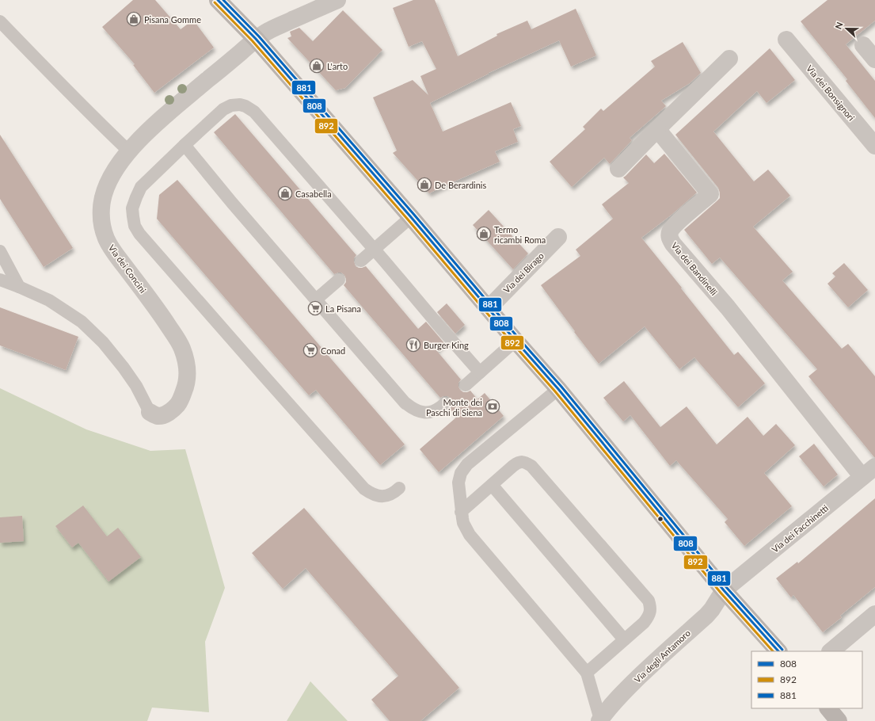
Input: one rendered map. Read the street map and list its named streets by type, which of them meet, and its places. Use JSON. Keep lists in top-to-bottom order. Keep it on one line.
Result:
{"streets":{"street":["Via dei Bonsignori","Via dei Concini","Via dei Bandinelli","Via dei Birago","Via dei Facchinetti","Via degli Antamoro"]},"crossings":[["Via dei Bandinelli","Via dei Facchinetti"],["Via dei Facchinetti","Via degli Antamoro"]],"places":{"shop":["Pisana Gomme","L'arto","De Berardinis","Casabella","Termo ricambi Roma"],"supermarket":["La Pisana","Conad"],"restaurant":["Burger King"],"bank":["Monte dei Paschi di Siena"]},"lines":["transit line 808","transit line 881","transit line 892"],"legend":["808","892","881"],"north":"left"}
